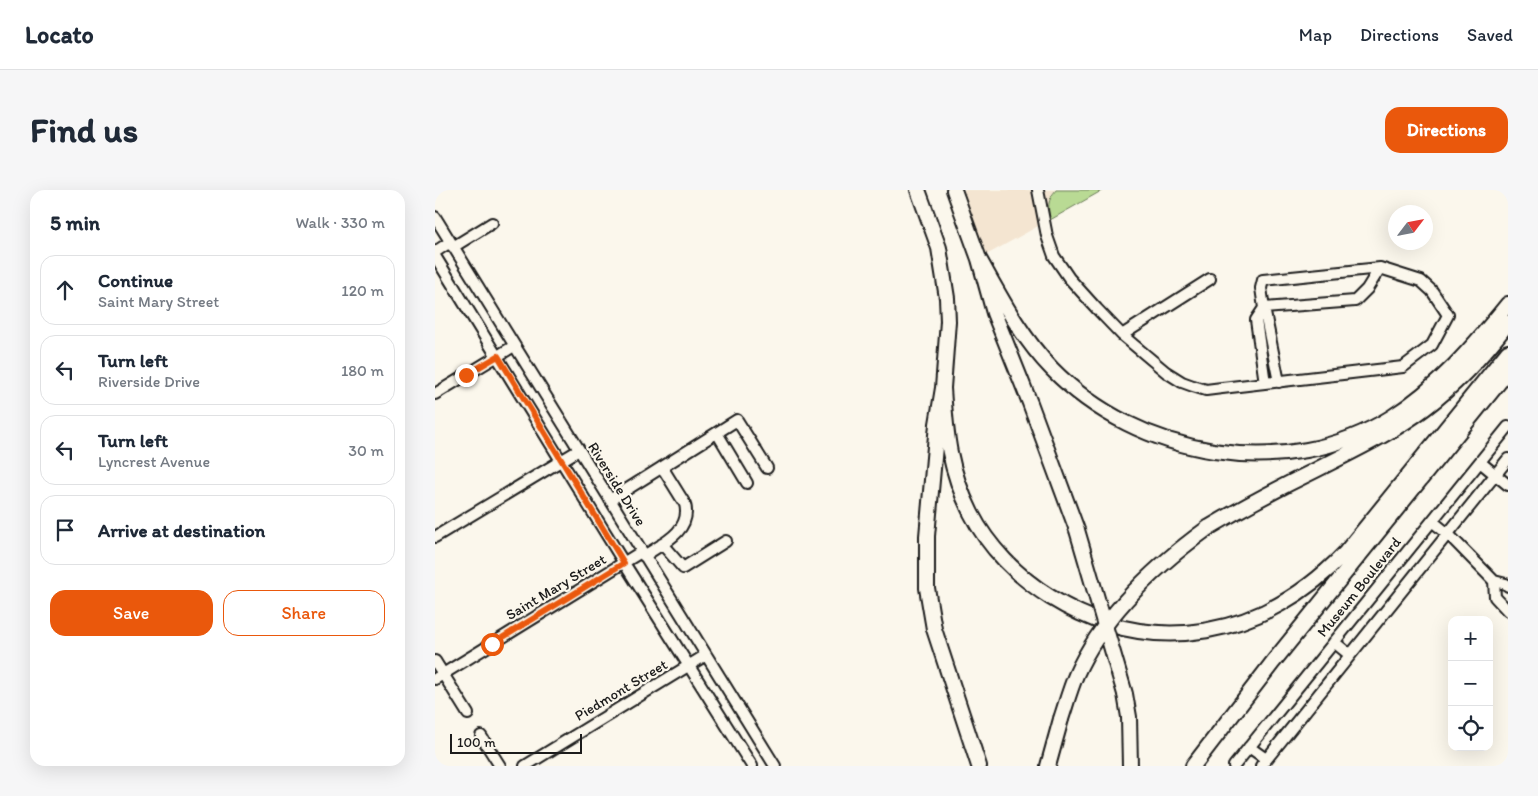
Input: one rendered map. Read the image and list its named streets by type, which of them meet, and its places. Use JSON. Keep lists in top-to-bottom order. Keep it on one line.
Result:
{"streets":{"street":["Riverside Drive","Saint Mary Street","Museum Boulevard","Piedmont Street"]},"crossings":[["Riverside Drive","Saint Mary Street"],["Riverside Drive","Piedmont Street"]],"scale_bar":"100 m","north":"top right","page":{"header":"Locato","nav":["Map","Directions","Saved"],"buttons":["Directions",["Save","Share"]],"title":"Find us","heading":["5 min","Walk · 330 m"],"list":[["Continue","Saint Mary Street","120 m"],["Turn left","Riverside Drive","180 m"],["Turn left","Lyncrest Avenue","30 m"],"Arrive at destination"],"map_buttons":["+","−"],"scale":"100 m"}}
